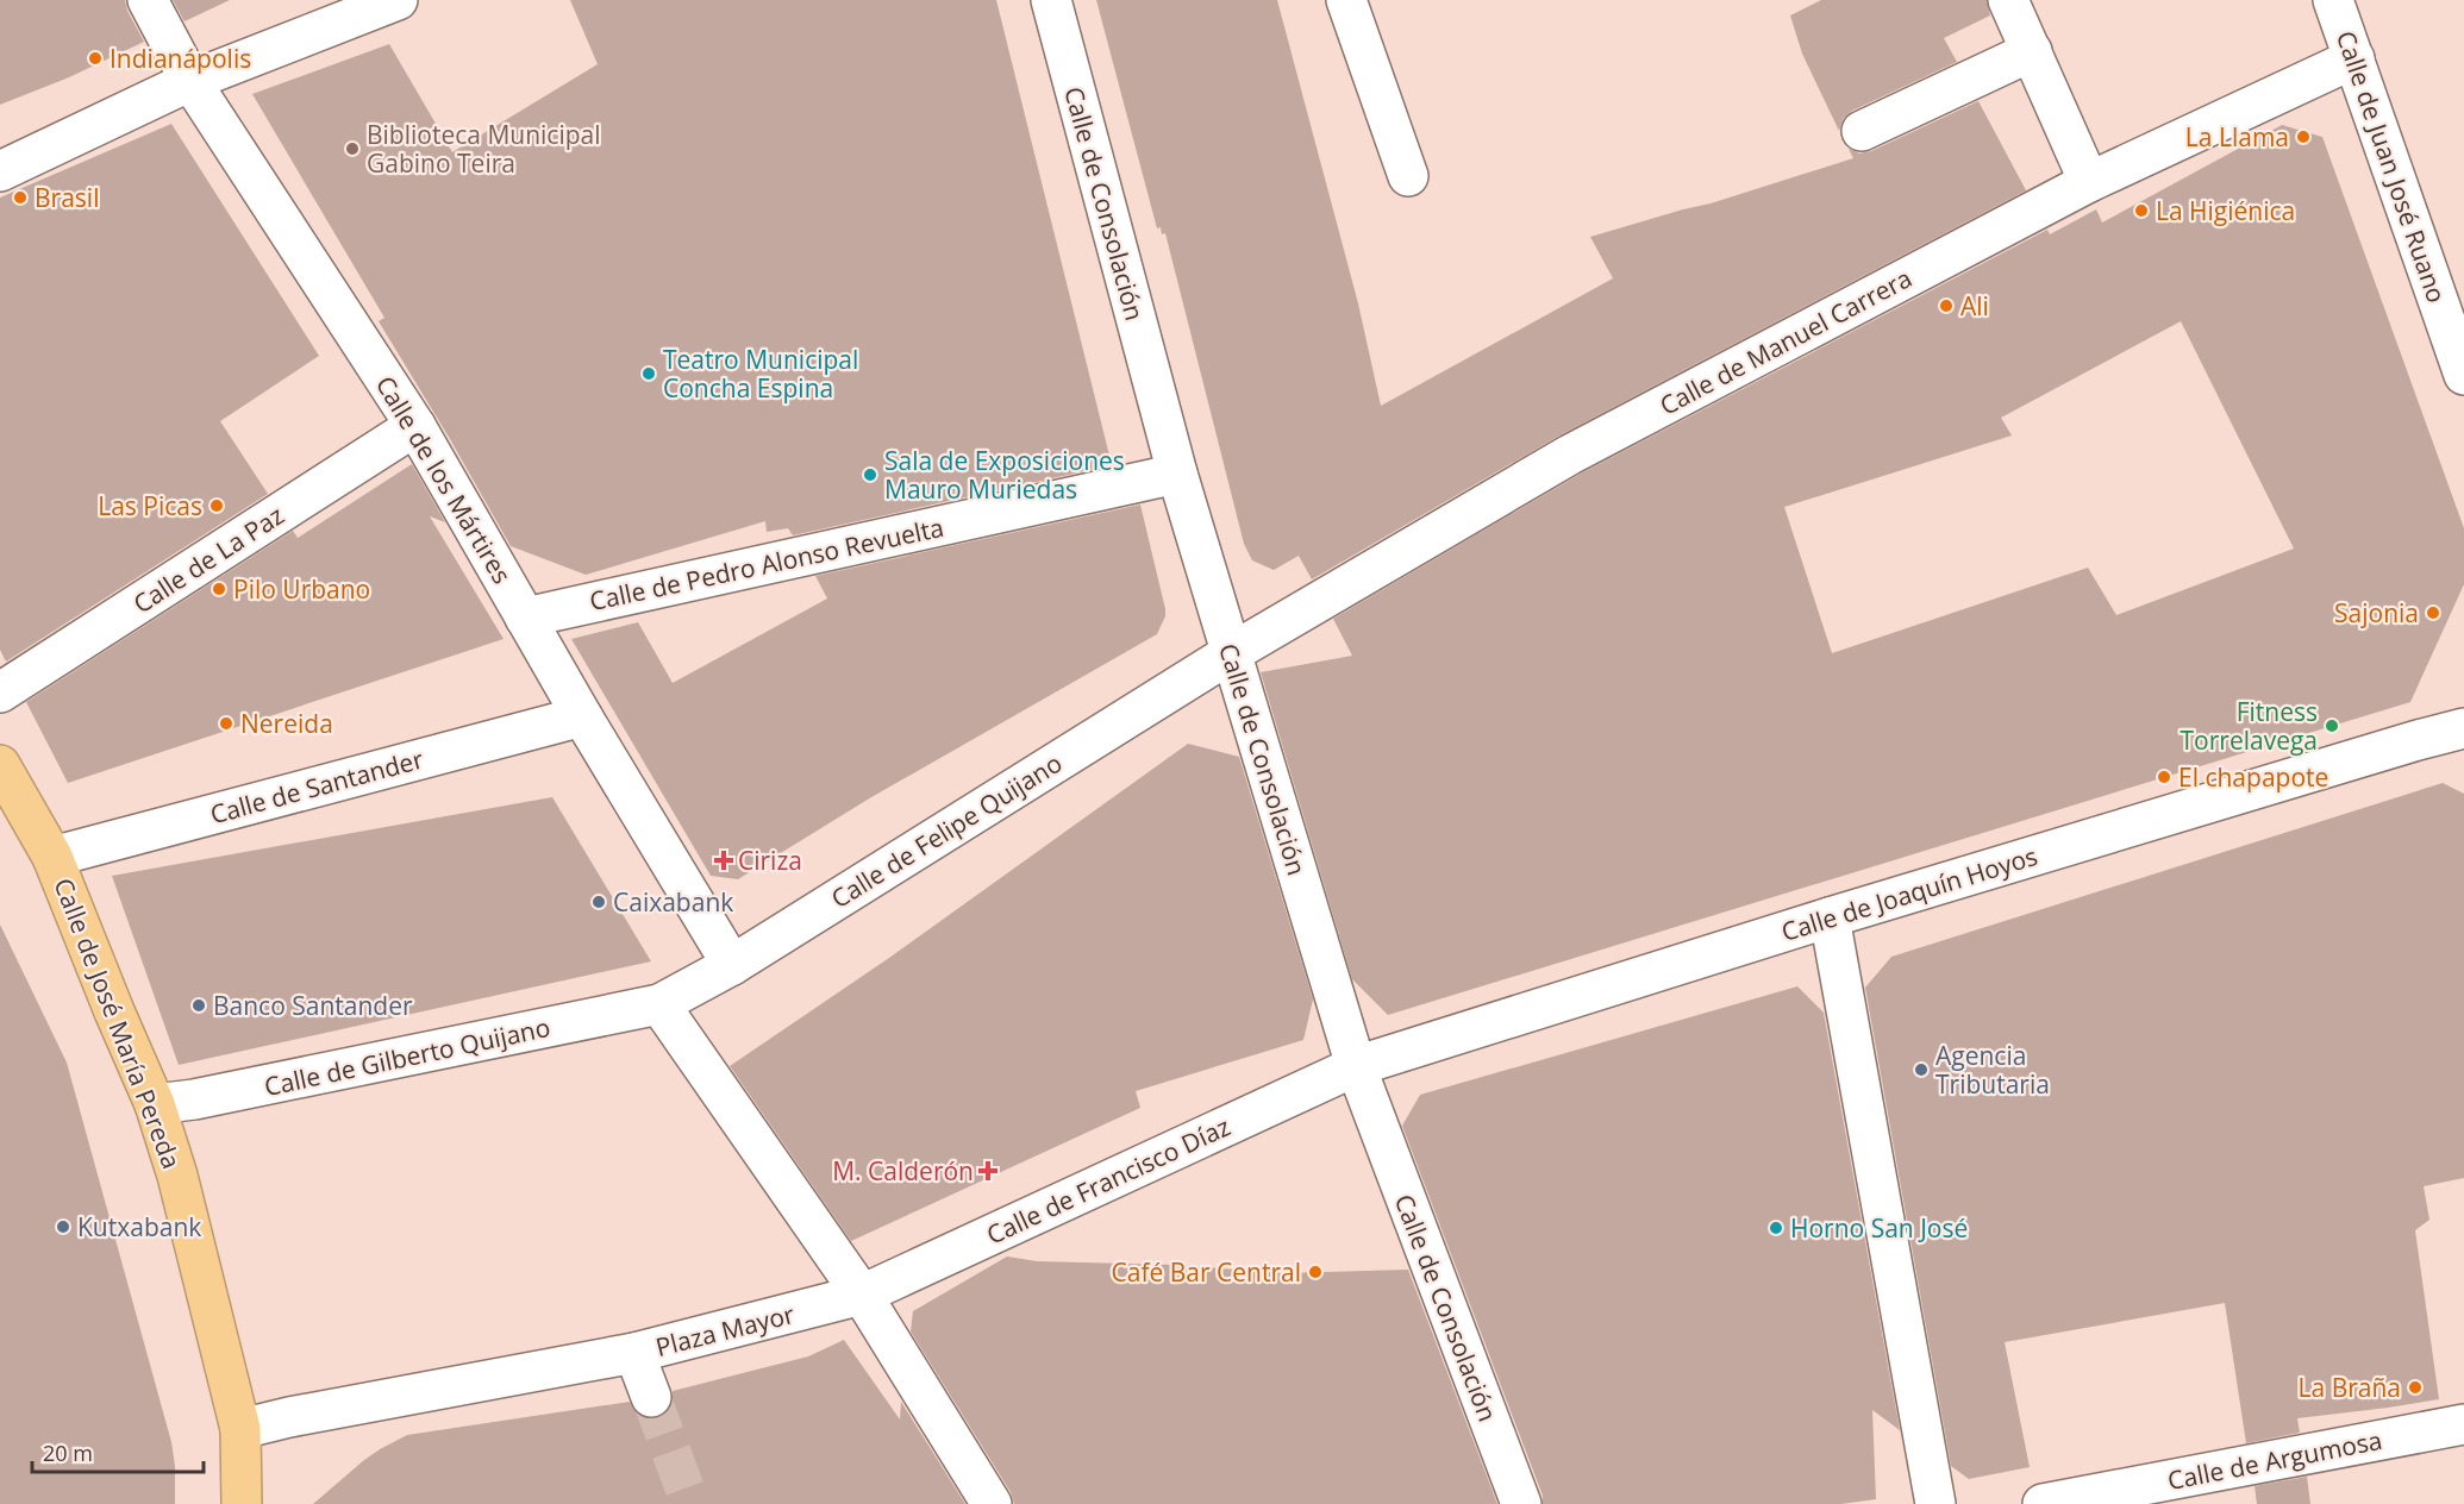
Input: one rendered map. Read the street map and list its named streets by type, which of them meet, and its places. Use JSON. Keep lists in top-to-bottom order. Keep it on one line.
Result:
{"streets":{"highway":["Calle de José María Pereda"],"street":["Calle de Juan José Ruano","Calle de Consolación","Calle de Manuel Carrera","Calle de los Mártires","Calle de La Paz","Calle de Pedro Alonso Revuelta","Calle de Santander","Calle de Felipe Quijano","Calle de Joaquín Hoyos","Calle de Gilberto Quijano","Calle de Francisco Díaz","Plaza Mayor","Calle de Argumosa"]},"crossings":[["Calle de Juan José Ruano","Calle de Manuel Carrera"],["Calle de Consolación","Calle de Manuel Carrera"],["Calle de Consolación","Calle de Pedro Alonso Revuelta"],["Calle de Consolación","Calle de Felipe Quijano"],["Calle de Consolación","Calle de Joaquín Hoyos"],["Calle de Consolación","Calle de Francisco Díaz"],["Calle de Manuel Carrera","Calle de Felipe Quijano"],["Calle de los Mártires","Calle de La Paz"],["Calle de los Mártires","Calle de Pedro Alonso Revuelta"],["Calle de los Mártires","Calle de Santander"],["Calle de los Mártires","Calle de Felipe Quijano"],["Calle de Santander","Calle de José María Pereda"],["Calle de Felipe Quijano","Calle de Gilberto Quijano"],["Calle de Joaquín Hoyos","Calle de Francisco Díaz"],["Calle de José María Pereda","Calle de Gilberto Quijano"],["Calle de José María Pereda","Plaza Mayor"],["Calle de Francisco Díaz","Plaza Mayor"]],"places":{"other":["Indianápolis","La Llama","Biblioteca Municipal Gabino Teira","Brasil","La Higiénica","Ali","Teatro Municipal Concha Espina","Sala de Exposiciones Mauro Muriedas","Las Picas","Pilo Urbano","Sajonia","Nereida","Fitness Torrelavega","El chapapote","Caixabank","Banco Santander","Agencia Tributaria","Kutxabank","Horno San José","Café Bar Central","La Braña"],"health":["Ciriza","M. Calderón"]},"scale_bar":"20 m"}
